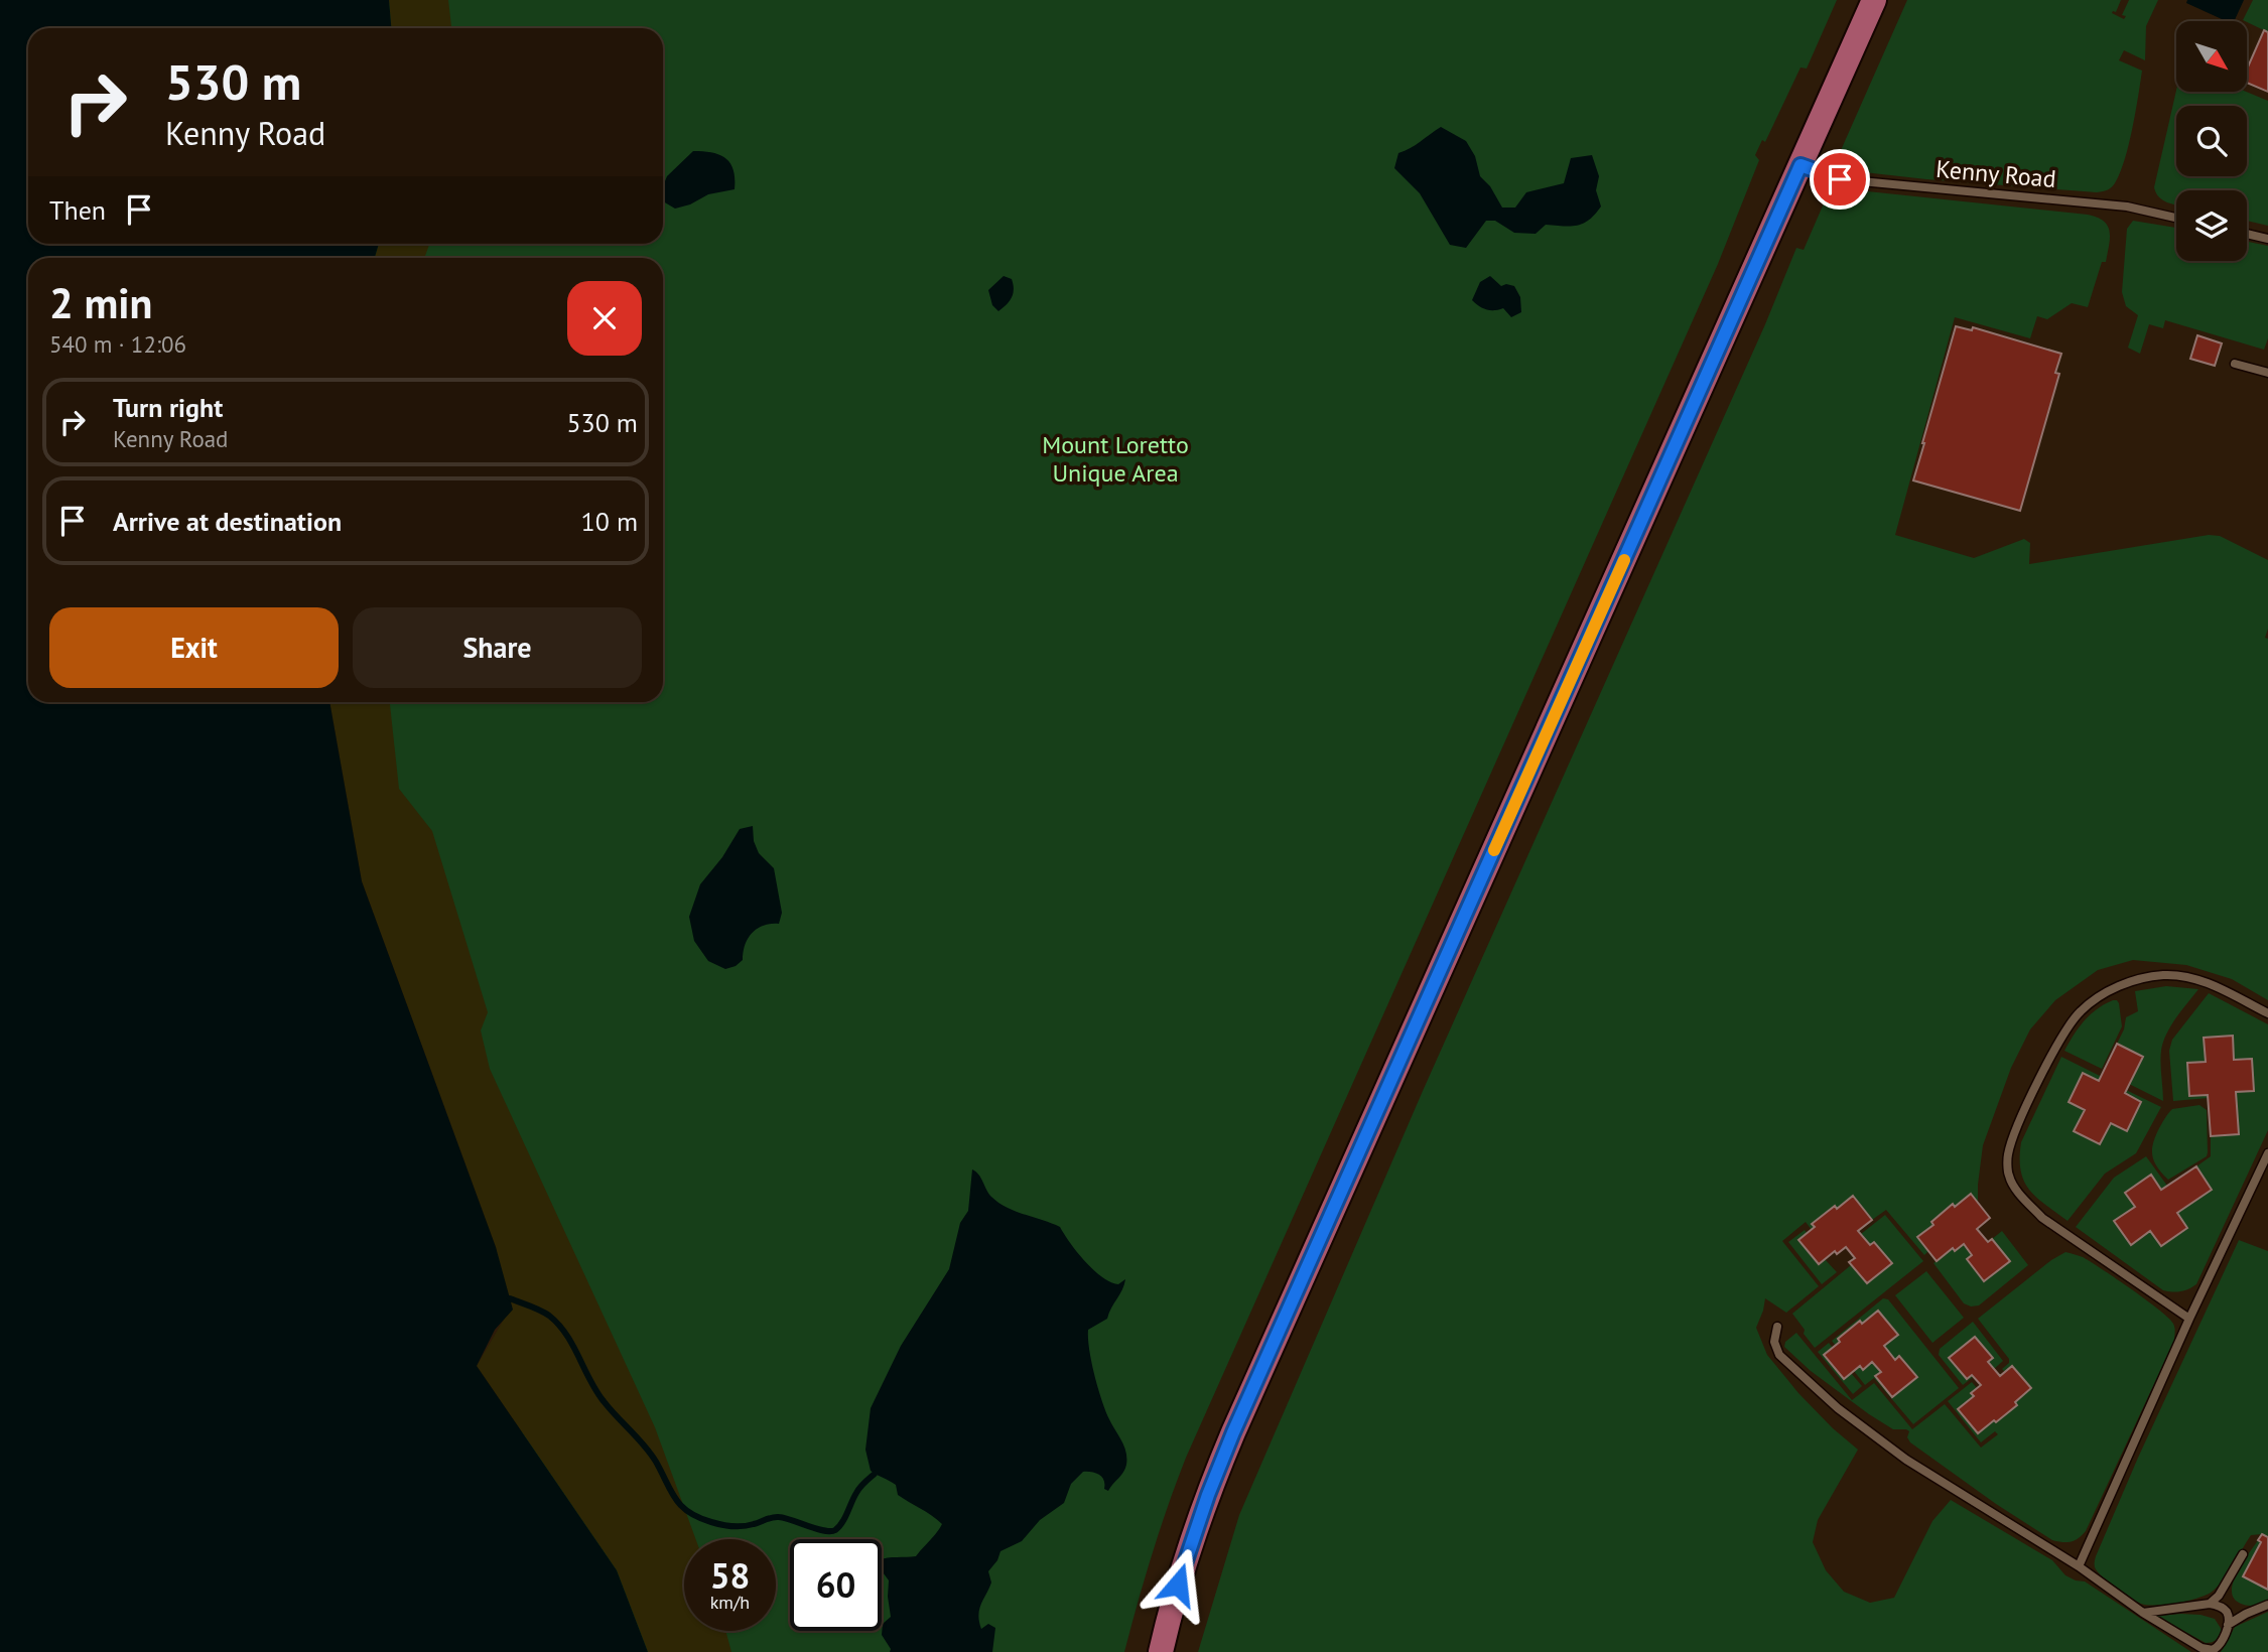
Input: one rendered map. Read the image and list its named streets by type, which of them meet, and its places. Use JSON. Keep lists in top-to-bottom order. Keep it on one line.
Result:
{"streets":{"lane":["Kenny Road"]},"parks":["Mount Loretto Unique Area"],"north":"bottom right","page":{"turn":["530 m","Kenny Road"],"then":"Then","heading":["2 min","540 m · 12:06"],"list":[{"name":"Turn right","note":"Kenny Road","value":"530 m"},{"name":"Arrive at destination","value":"10 m"}],"buttons":["Exit","Share"],"speed":"58 km/h","limit":"60"}}
